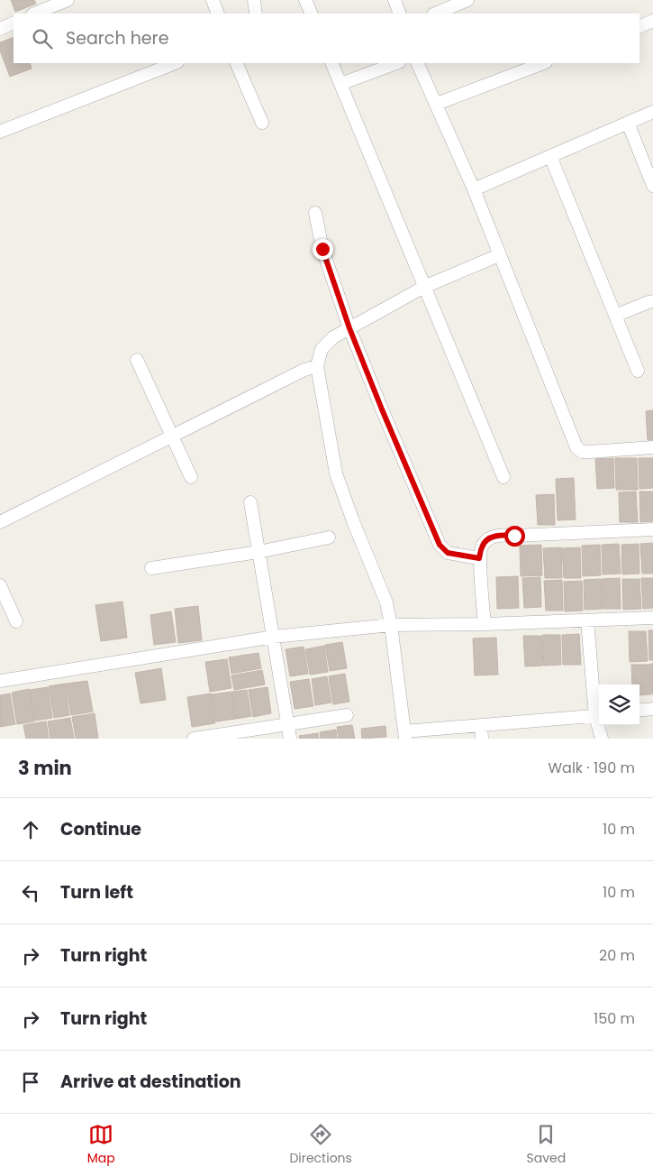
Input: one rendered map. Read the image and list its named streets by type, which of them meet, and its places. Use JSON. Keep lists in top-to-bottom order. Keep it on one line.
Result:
{"page":{"search":"Search here","heading":["3 min","Walk · 190 m"],"list":[["Continue","10 m"],["Turn left","10 m"],["Turn right","20 m"],["Turn right","150 m"],"Arrive at destination"],"nav":["Map","Directions","Saved"]}}
